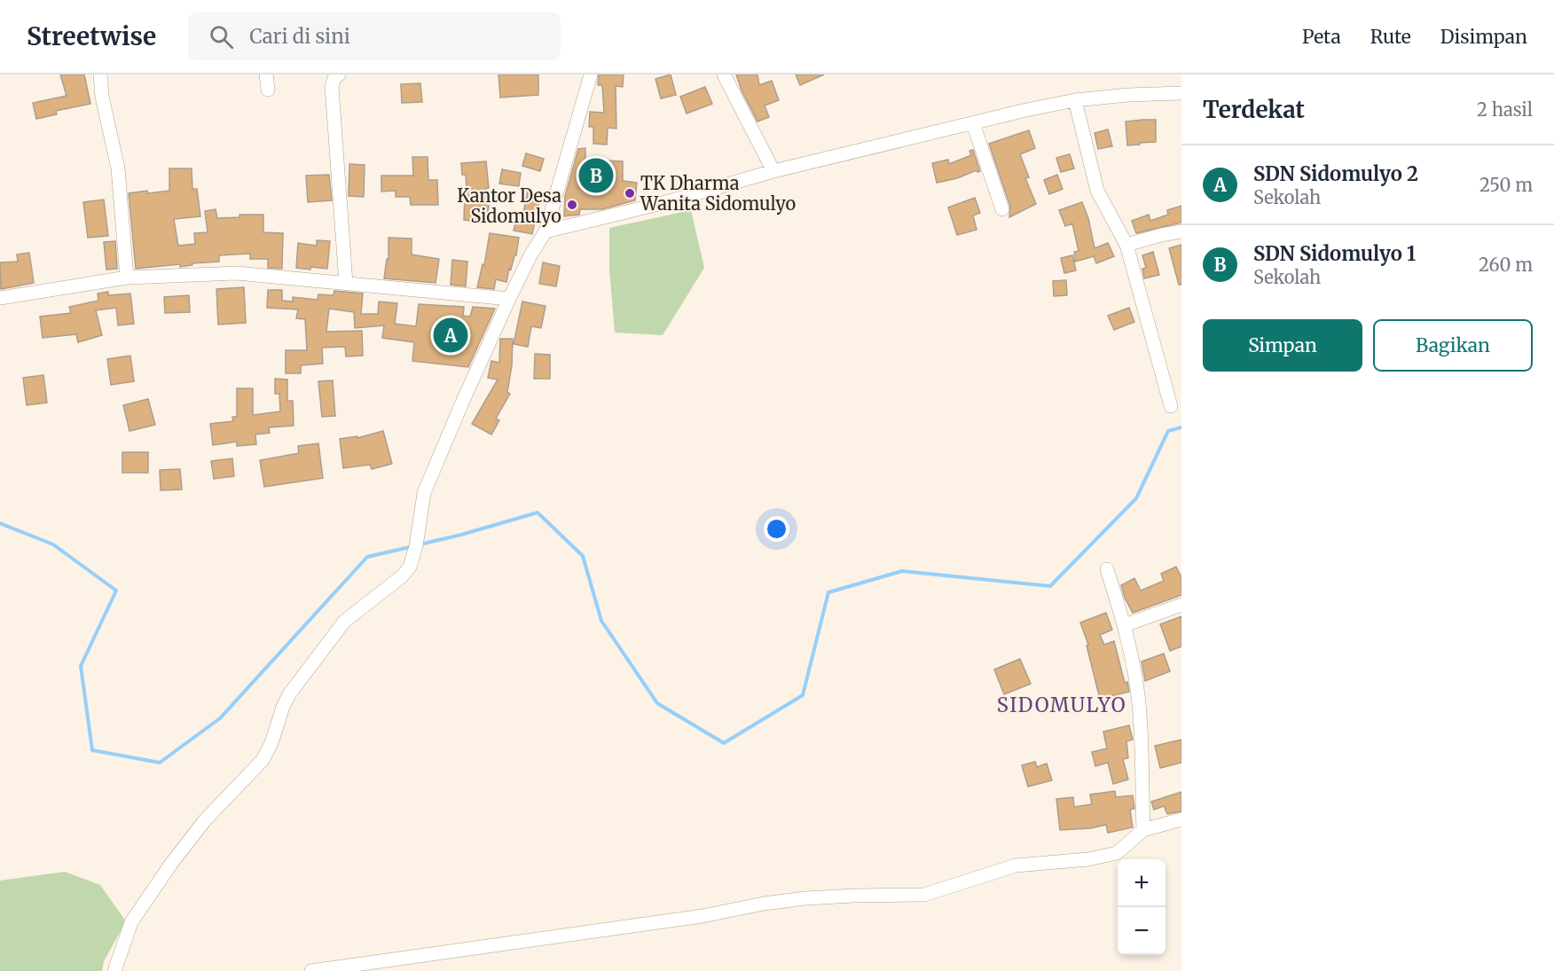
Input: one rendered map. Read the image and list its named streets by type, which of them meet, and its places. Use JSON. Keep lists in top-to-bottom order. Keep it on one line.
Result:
{"districts":["SIDOMULYO"],"places":["TK Dharma Wanita Sidomulyo","Kantor Desa Sidomulyo"],"page":{"header":"Streetwise","search":"Cari di sini","nav":["Peta","Rute","Disimpan"],"heading":["Terdekat","2 hasil"],"list":[{"mark":"A","name":"SDN Sidomulyo 2","note":"Sekolah","value":"250 m"},{"mark":"B","name":"SDN Sidomulyo 1","note":"Sekolah","value":"260 m"}],"pins":["B","A"],"buttons":["Simpan","Bagikan"],"map_buttons":["+","−"]}}
